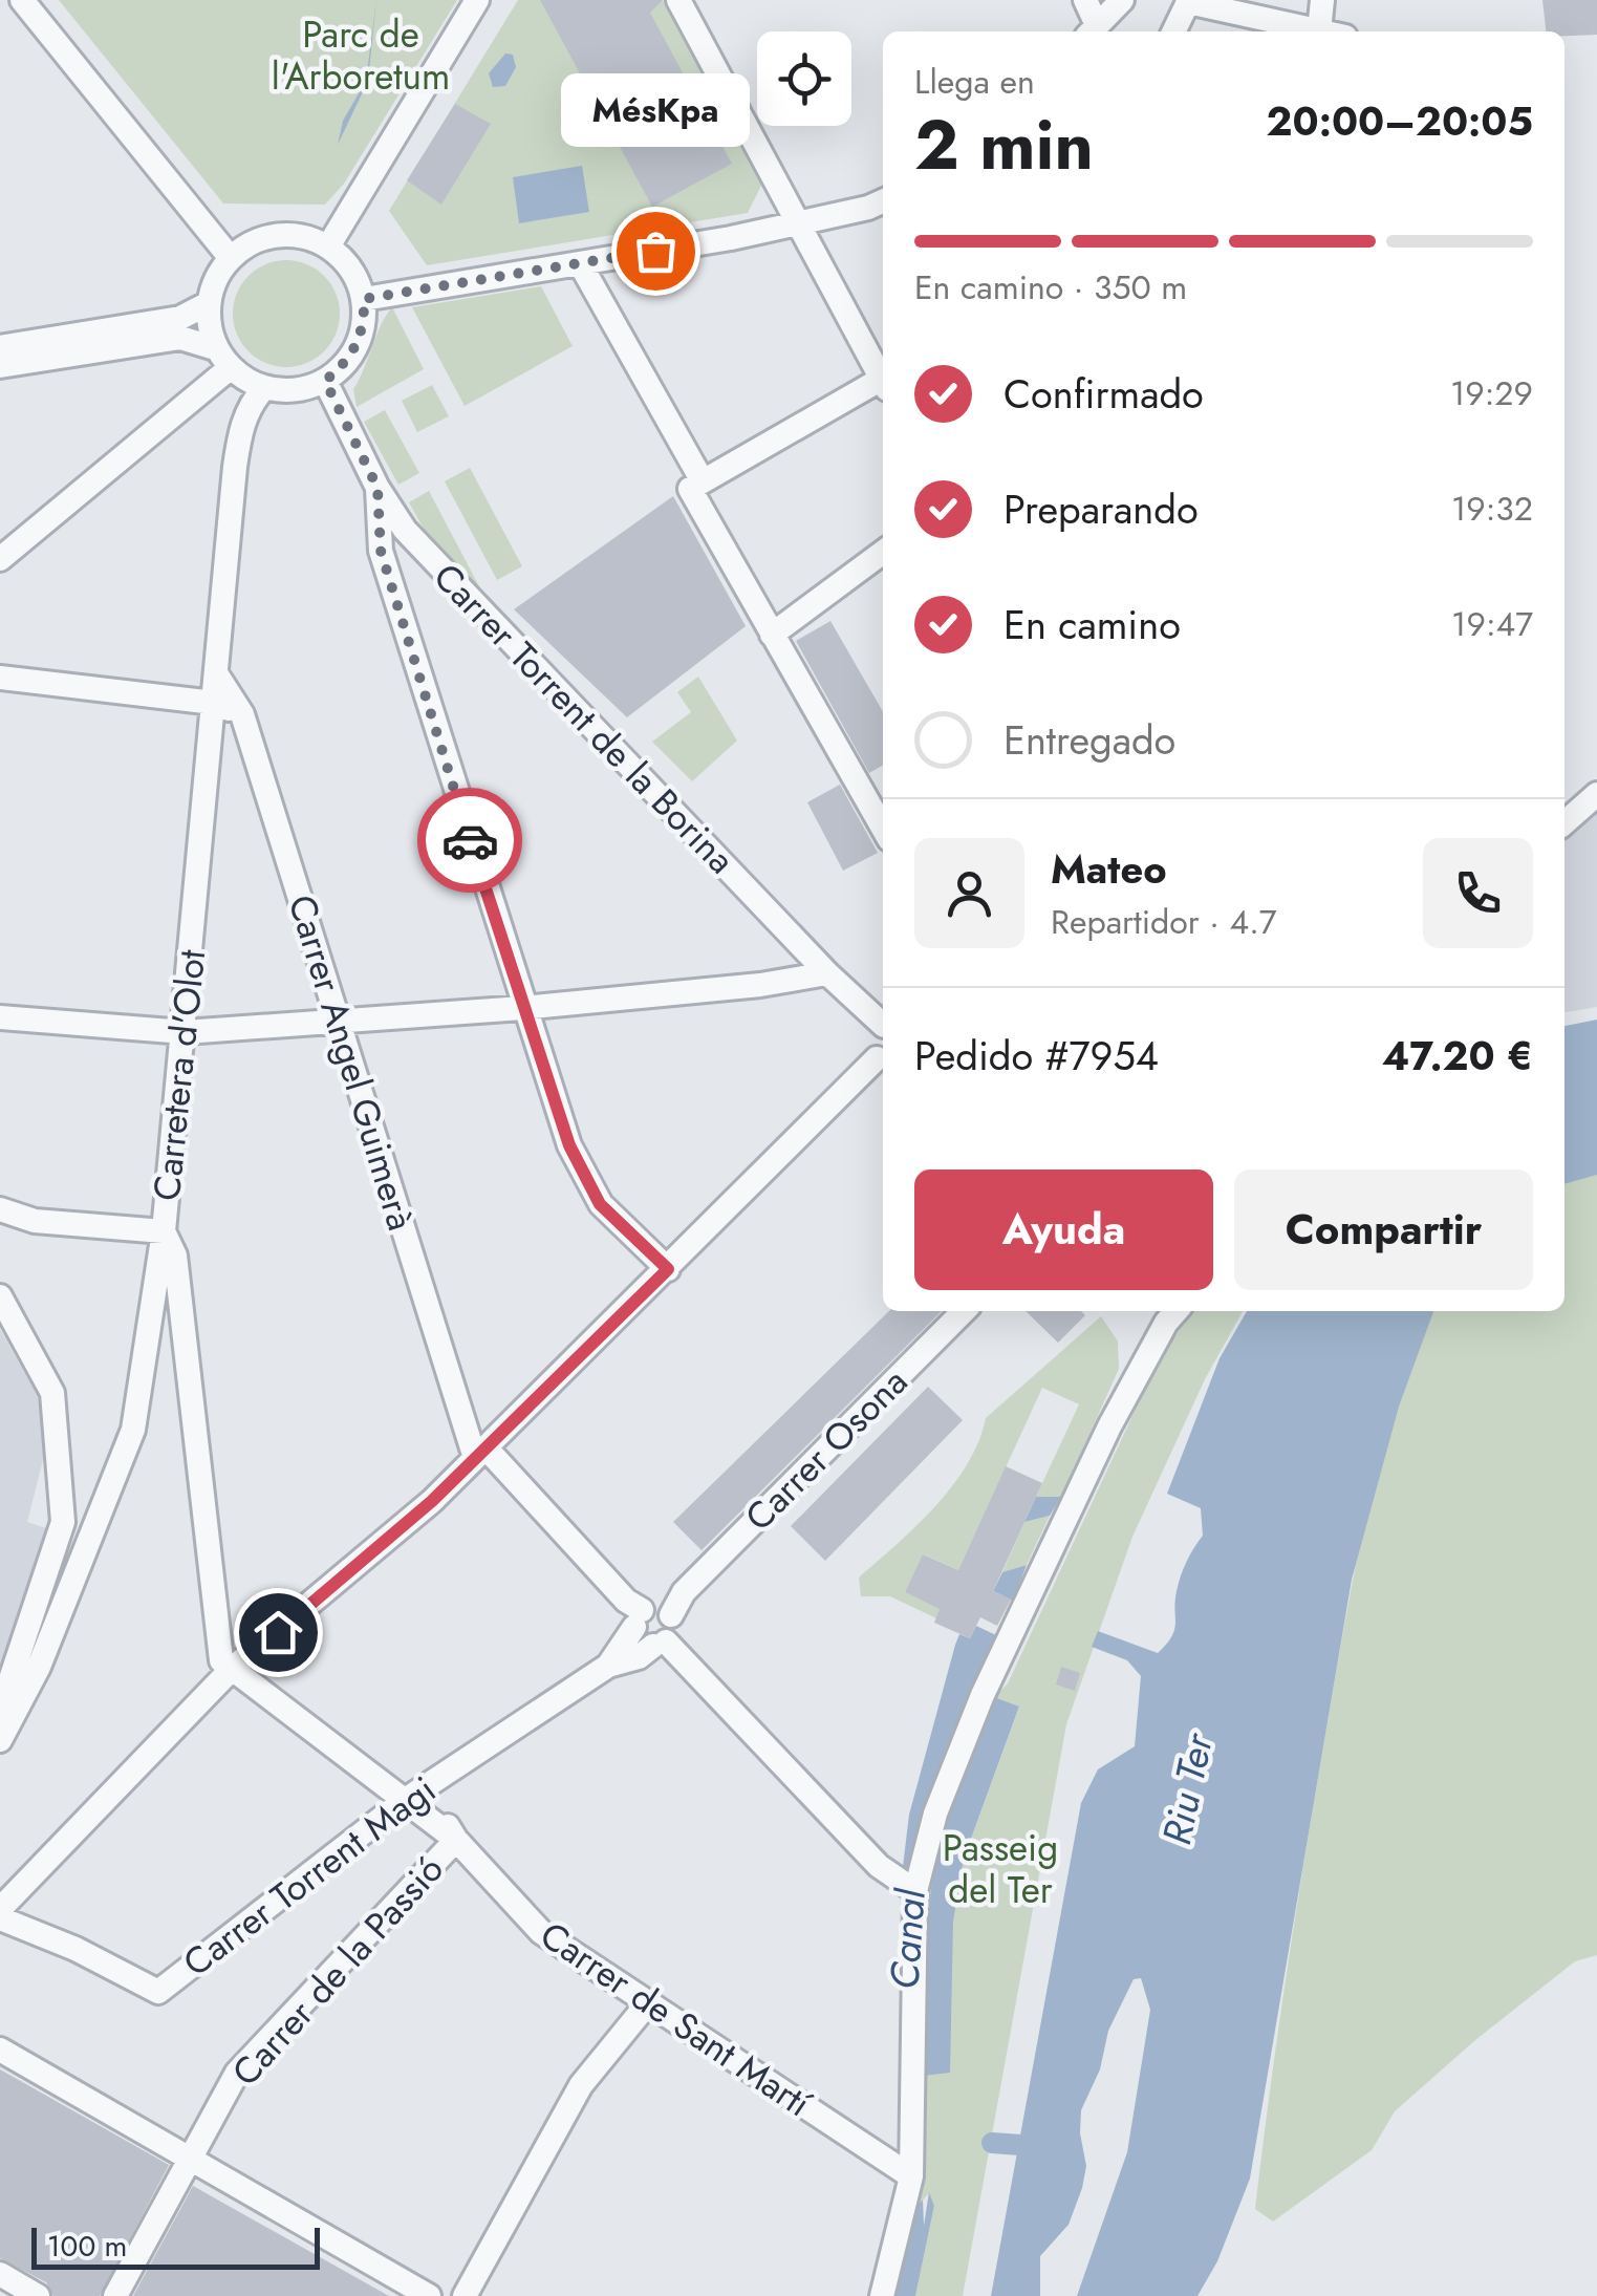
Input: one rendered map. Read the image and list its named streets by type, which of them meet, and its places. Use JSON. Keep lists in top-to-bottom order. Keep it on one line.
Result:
{"streets":{"street":["Carrer Torrent de la Borina","Carrer Angel Guimerà","Carretera d'Olot","Carrer Osona","Carrer Torrent Magi","Carrer de la Passió","Carrer de Sant Martí"]},"crossings":[["Carrer Torrent de la Borina","Carretera d'Olot"],["Carrer Angel Guimerà","Carretera d'Olot"],["Carrer Osona","Carrer Torrent Magi"],["Carrer Torrent Magi","Carrer de Sant Martí"],["Carrer de la Passió","Carrer de Sant Martí"]],"water":["Riu Ter","Canal"],"parks":["Parc de l'Arboretum","Passeig del Ter"],"places":["MésKpa"],"scale_bar":"100 m","page":{"heading":["2 min","Llega en","20:00–20:05"],"panel":["Mateo","Repartidor · 4.7","Pedido #7954","47.20 €"],"bubble":"MésKpa","bar":"En camino · 350 m","list":[["Confirmado","19:29"],["Preparando","19:32"],["En camino","19:47"],"Entregado"],"buttons":["Ayuda","Compartir"],"scale":"100 m"}}
